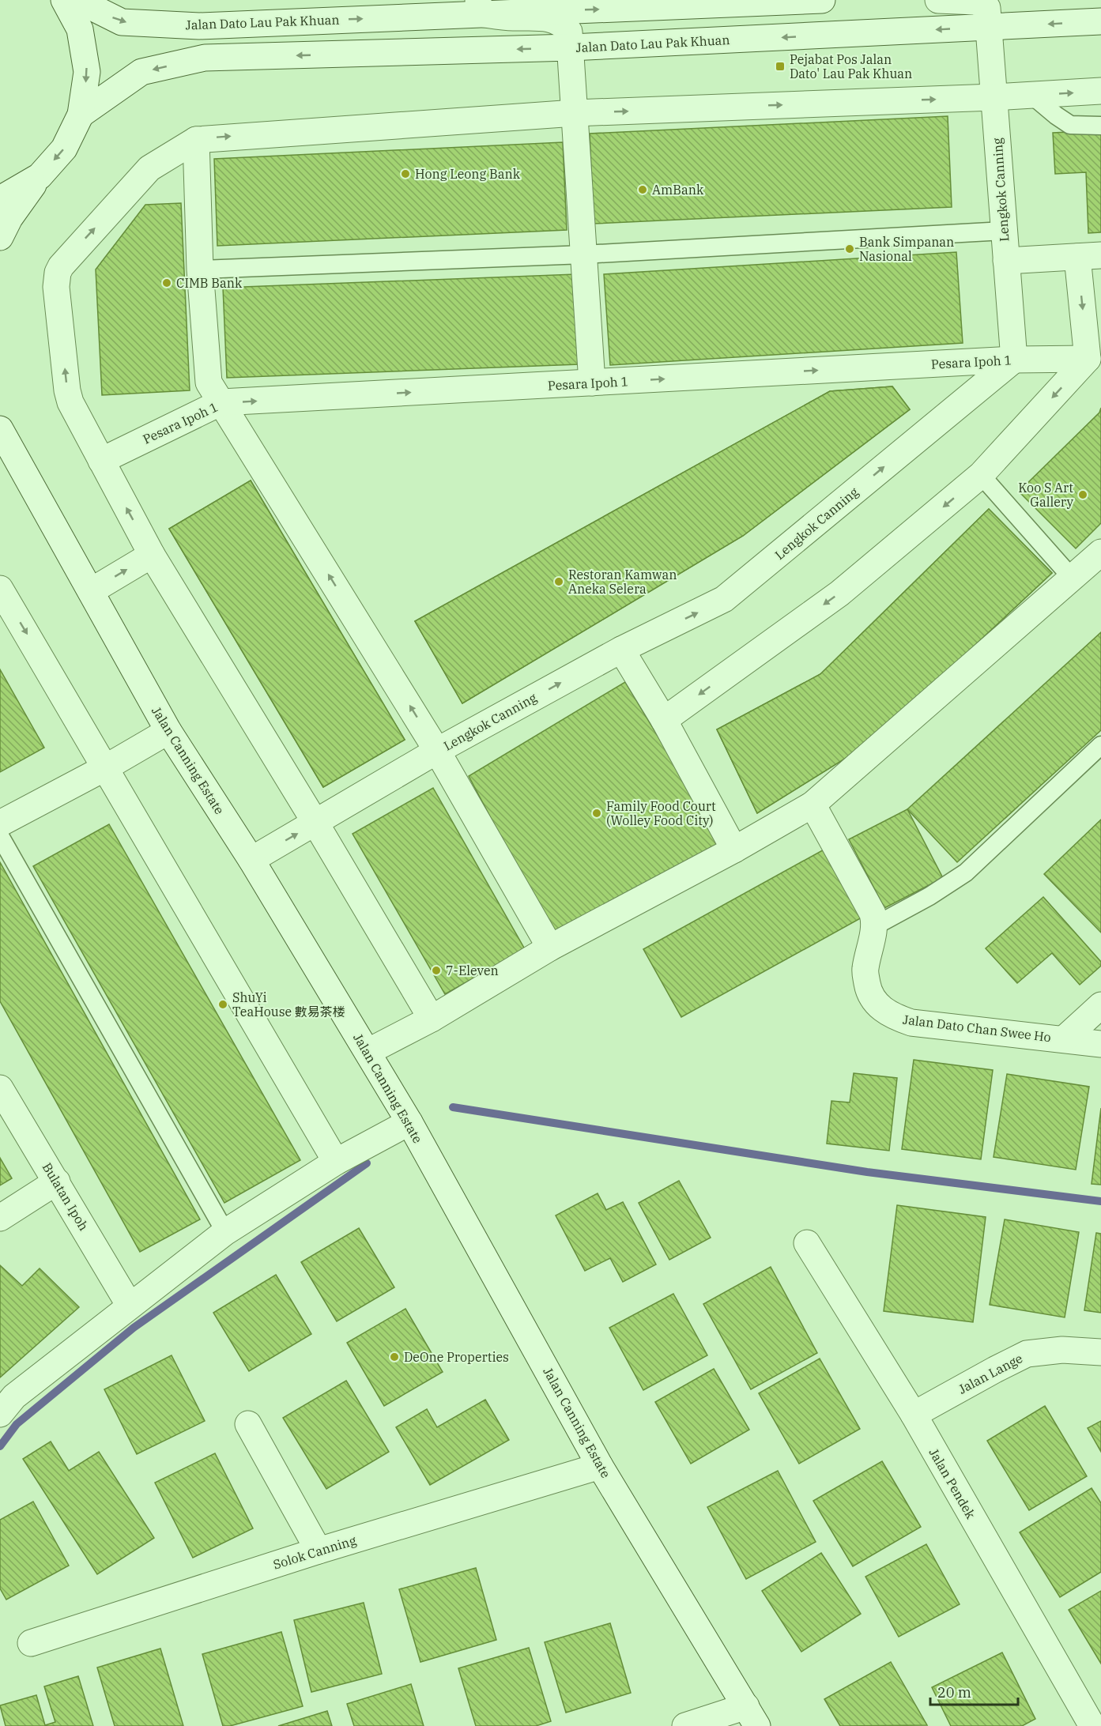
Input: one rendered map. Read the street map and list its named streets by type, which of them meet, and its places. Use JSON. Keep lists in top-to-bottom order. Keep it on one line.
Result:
{"streets":{"street":["Jalan Dato Lau Pak Khuan","Lengkok Canning","Pesara Ipoh 1","Jalan Canning Estate","Jalan Dato Chan Swee Ho","Bulatan Ipoh","Jalan Lange","Jalan Pendek","Solok Canning"]},"crossings":[["Jalan Dato Lau Pak Khuan","Lengkok Canning"],["Lengkok Canning","Pesara Ipoh 1"],["Lengkok Canning","Jalan Canning Estate"],["Jalan Canning Estate","Solok Canning"],["Jalan Lange","Jalan Pendek"]],"one_way":["Pesara Ipoh 1"],"places":{"transit":["Pejabat Pos Jalan Dato' Lau Pak Khuan"],"other":["Hong Leong Bank","AmBank","Bank Simpanan Nasional","CIMB Bank","Koo S Art Gallery","Restoran Kamwan Aneka Selera","Family Food Court (Wolley Food City)","7-Eleven","ShuYi TeaHouse 數易茶楼","DeOne Properties"]},"scale_bar":"20 m"}
